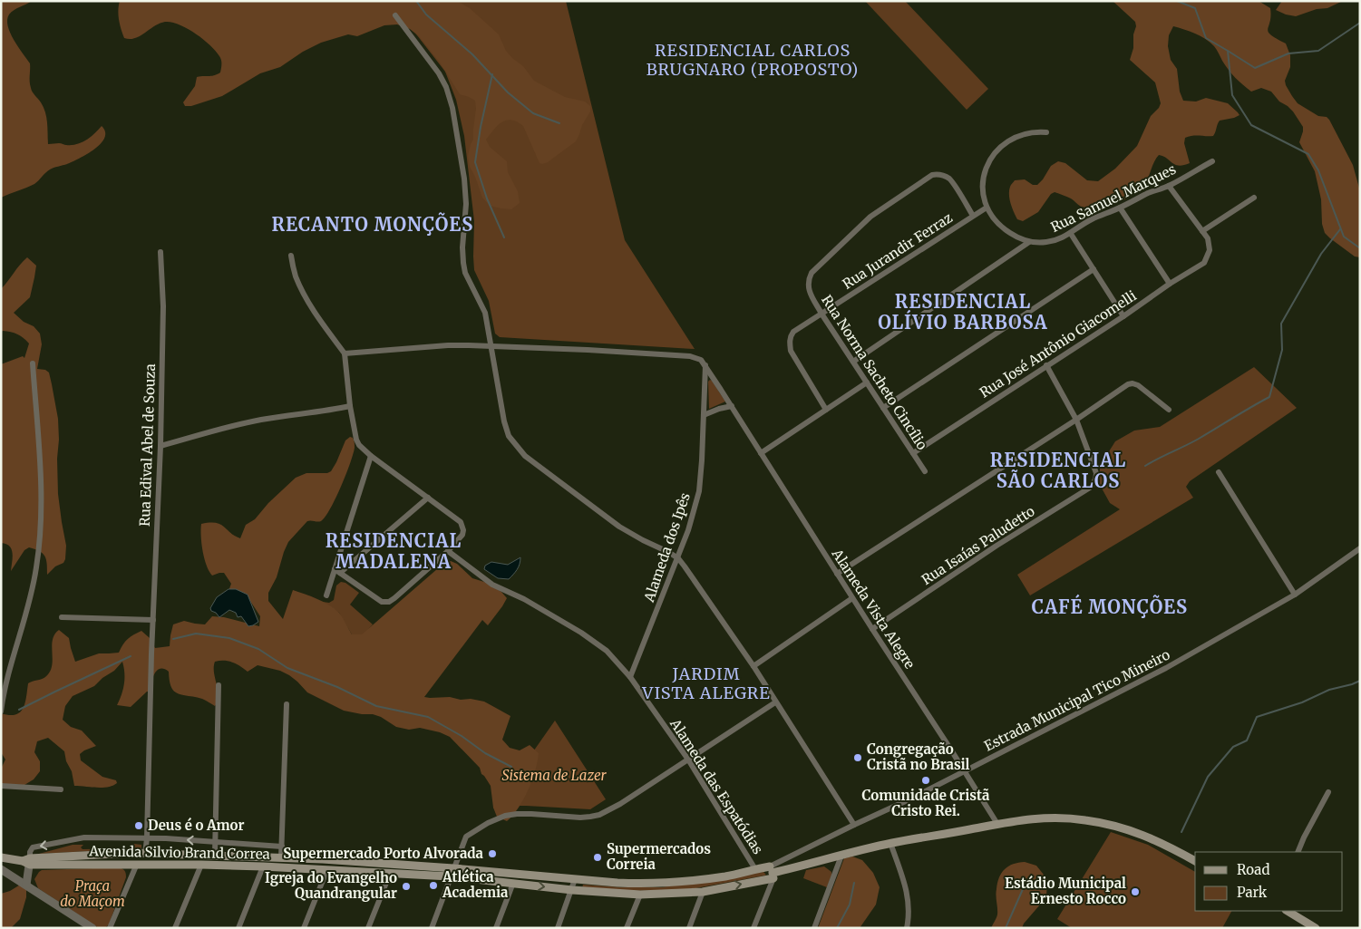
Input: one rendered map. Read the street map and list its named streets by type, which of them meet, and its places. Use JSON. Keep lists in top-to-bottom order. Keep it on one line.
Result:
{"streets":{"main road":["Avenida Silvio Brand Correa"],"street":["Rua Samuel Marques","Rua Jurandir Ferraz","Rua José Antônio Giacomelli","Rua Norma Sacheto Cincílio","Rua Edival Abel de Souza","Rua Isaías Paludetto","Alameda dos Ipês","Alameda Vista Alegre","Estrada Municipal Tico Mineiro","Alameda das Espatódias"]},"crossings":[["Rua Samuel Marques","Rua Jurandir Ferraz"],["Rua Jurandir Ferraz","Rua Norma Sacheto Cincílio"],["Rua José Antônio Giacomelli","Rua Norma Sacheto Cincílio"],["Rua Edival Abel de Souza","Avenida Silvio Brand Correa"],["Rua Isaías Paludetto","Alameda Vista Alegre"],["Alameda dos Ipês","Alameda Vista Alegre"],["Alameda dos Ipês","Alameda das Espatódias"],["Alameda Vista Alegre","Estrada Municipal Tico Mineiro"],["Estrada Municipal Tico Mineiro","Avenida Silvio Brand Correa"],["Alameda das Espatódias","Avenida Silvio Brand Correa"]],"districts":["RESIDENCIAL CARLOS BRUGNARO (PROPOSTO)","RECANTO MONÇÕES","RESIDENCIAL OLÍVIO BARBOSA","RESIDENCIAL SÃO CARLOS","RESIDENCIAL MADALENA","CAFÉ MONÇÕES","JARDIM VISTA ALEGRE"],"parks":["Sistema de Lazer","Praça do Maçom"],"places":["Congregação Cristã no Brasil","Comunidade Cristã Cristo Rei.","Deus é o Amor","Supermercado Porto Alvorada","Supermercados Correia","Atlética Academia","Igreja do Evangelho Quandrangular","Estádio Municipal Ernesto Rocco"],"legend":["Road","Park"]}
